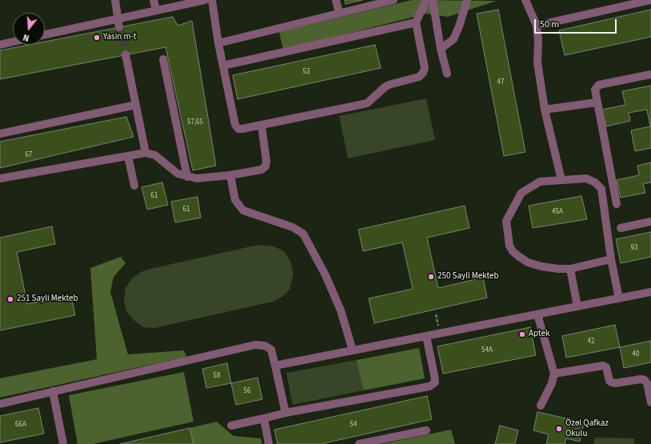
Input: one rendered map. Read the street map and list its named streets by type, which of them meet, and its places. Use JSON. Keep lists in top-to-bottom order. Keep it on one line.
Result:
{"places":["Yasin m-t","250 Sayli Mekteb","251 Sayli Mekteb","Aptek","Özəl Qafkaz Okulu"],"house_numbers":["53","47","57,65","67","61","61","45A","93","42","54A","40","58","56","66A","54"],"scale_bar":"50 m","north":"bottom"}
